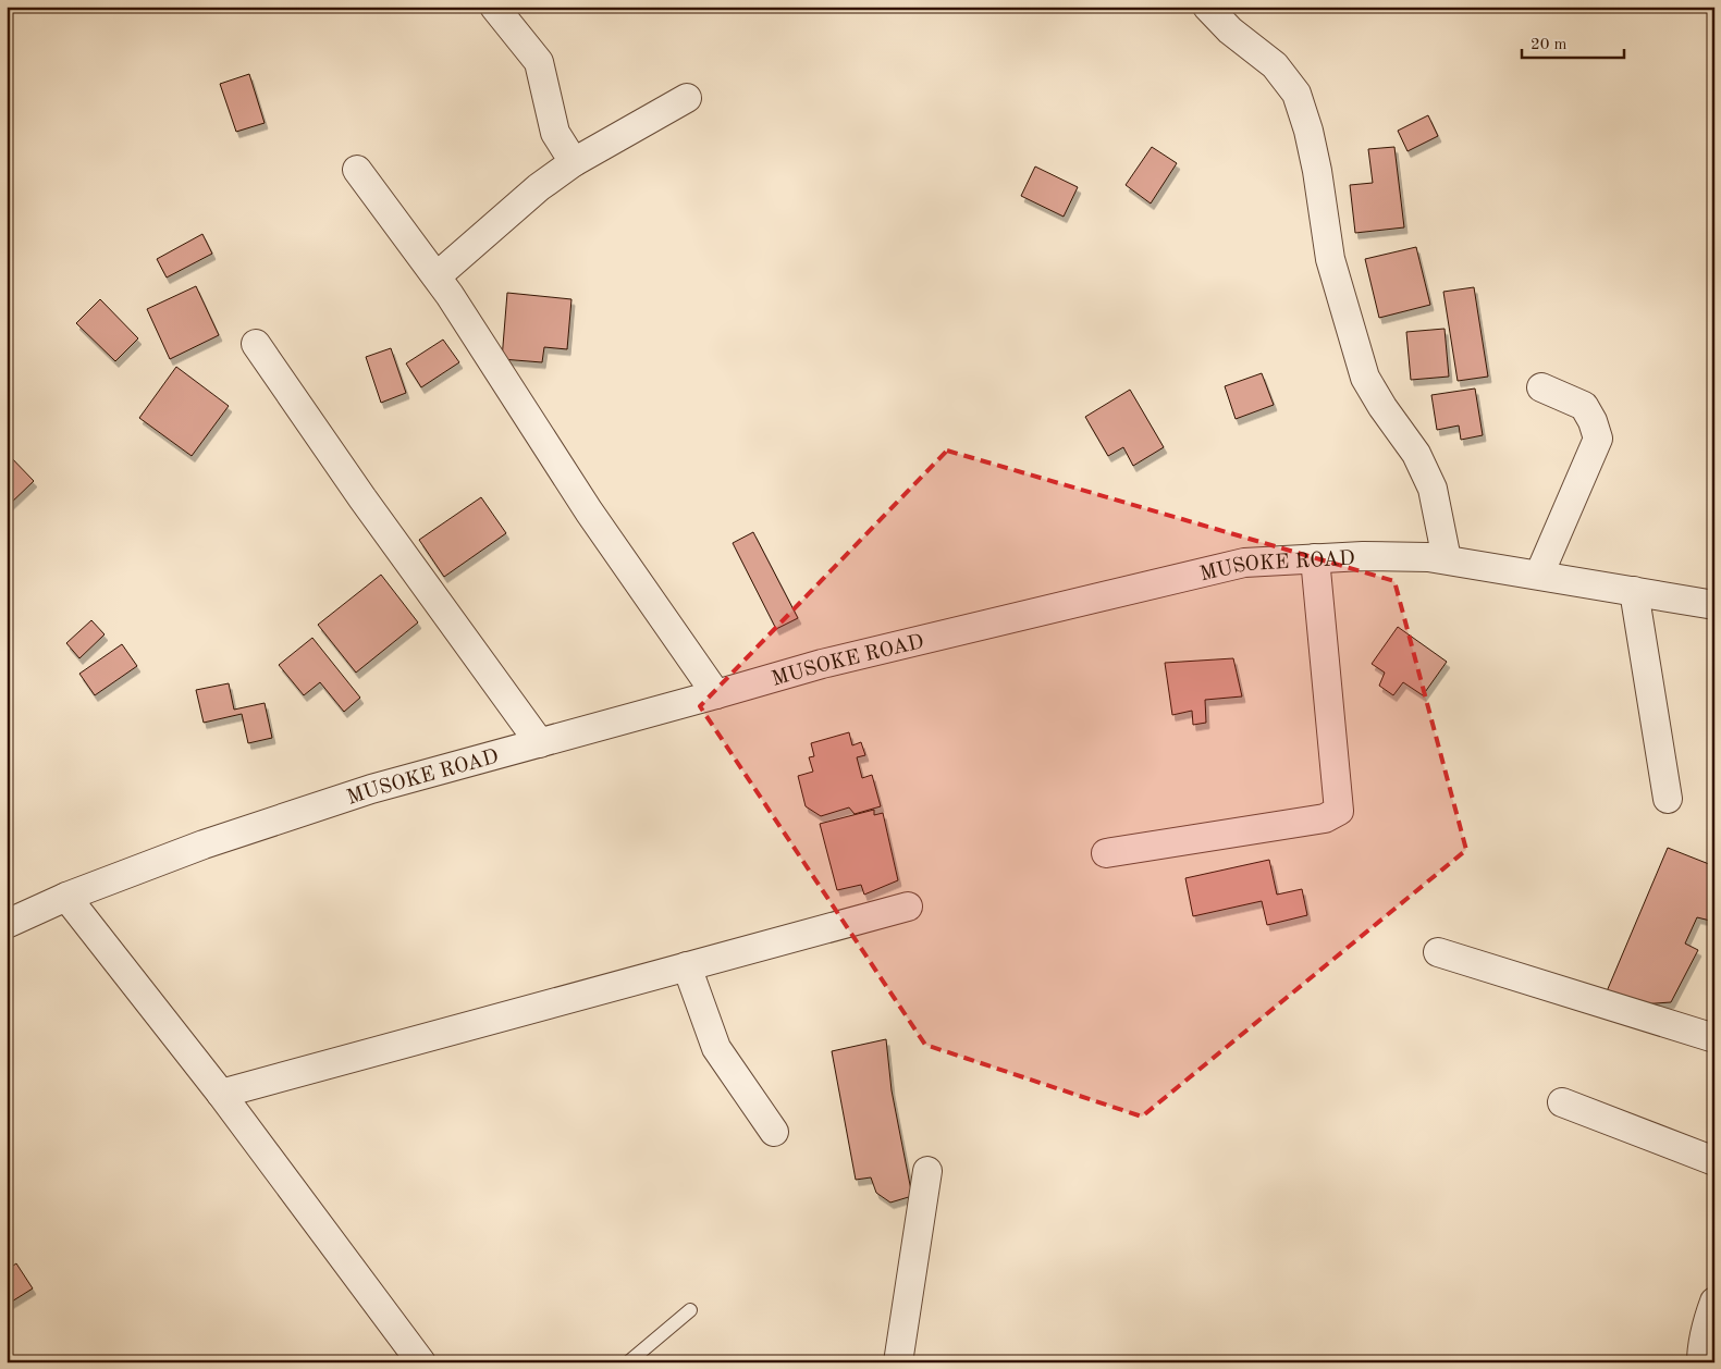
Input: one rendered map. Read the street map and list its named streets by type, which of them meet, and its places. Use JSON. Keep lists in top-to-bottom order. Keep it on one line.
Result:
{"streets":{"street":["MUSOKE ROAD"]},"scale_bar":"20 m"}
